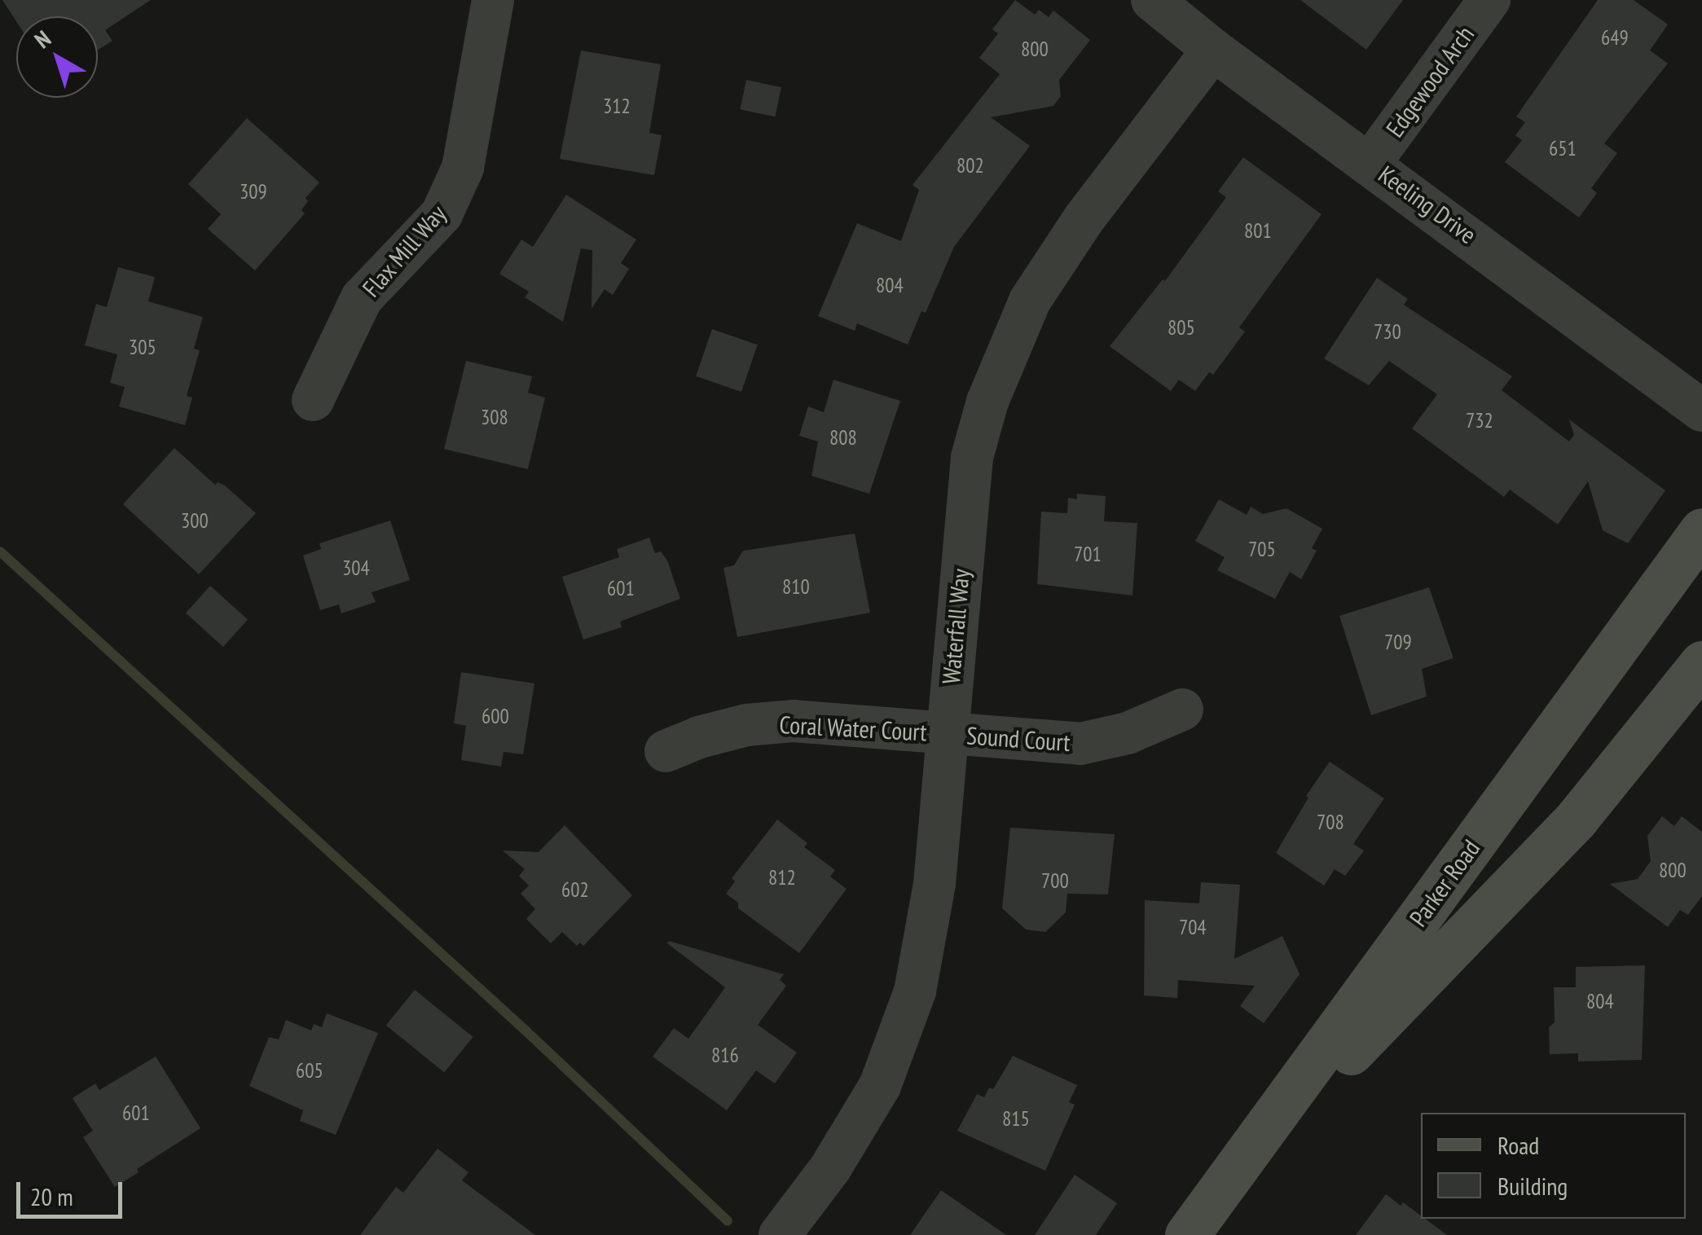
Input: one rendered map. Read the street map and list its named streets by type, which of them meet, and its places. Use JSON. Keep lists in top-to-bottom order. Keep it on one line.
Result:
{"streets":{"street":["Edgewood Arch","Keeling Drive","Flax Mill Way","Waterfall Way","Coral Water Court","Sound Court","Parker Road"]},"crossings":[["Edgewood Arch","Keeling Drive"],["Keeling Drive","Waterfall Way"],["Waterfall Way","Coral Water Court"],["Waterfall Way","Sound Court"],["Coral Water Court","Sound Court"]],"house_numbers":["649","800","312","651","802","309","801","804","805","730","305","308","732","808","300","705","701","304","810","601","709","600","708","800","812","700","602","704","804","816","605","601","815"],"legend":["Road","Building"],"scale_bar":"20 m","north":"top left"}
